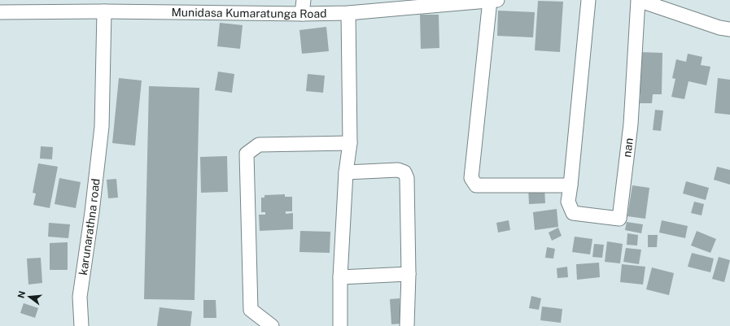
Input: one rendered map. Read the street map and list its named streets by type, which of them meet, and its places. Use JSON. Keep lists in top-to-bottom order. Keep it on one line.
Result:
{"streets":{"street":["Munidasa Kumaratunga Road","nan","karunarathna road"]},"crossings":[["Munidasa Kumaratunga Road","karunarathna road"]],"north":"left"}
